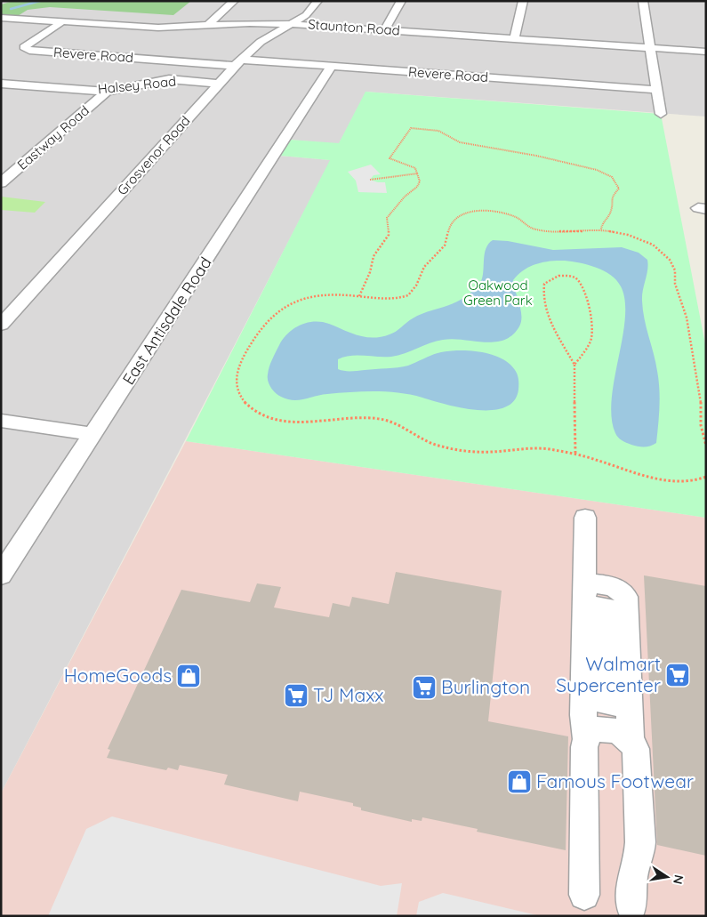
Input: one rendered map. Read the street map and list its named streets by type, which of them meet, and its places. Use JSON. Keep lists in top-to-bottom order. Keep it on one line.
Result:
{"streets":{"street":["Staunton Road","Revere Road","Halsey Road","Eastway Road","Grosvenor Road","East Antisdale Road"]},"crossings":[["Staunton Road","Revere Road"],["Staunton Road","Grosvenor Road"],["Revere Road","Grosvenor Road"],["Revere Road","East Antisdale Road"],["Halsey Road","Eastway Road"],["Halsey Road","Grosvenor Road"]],"parks":["Oakwood Green Park"],"places":{"supermarket":["Walmart Supercenter","Burlington","TJ Maxx"],"shop":["HomeGoods","Famous Footwear"]},"north":"right"}
